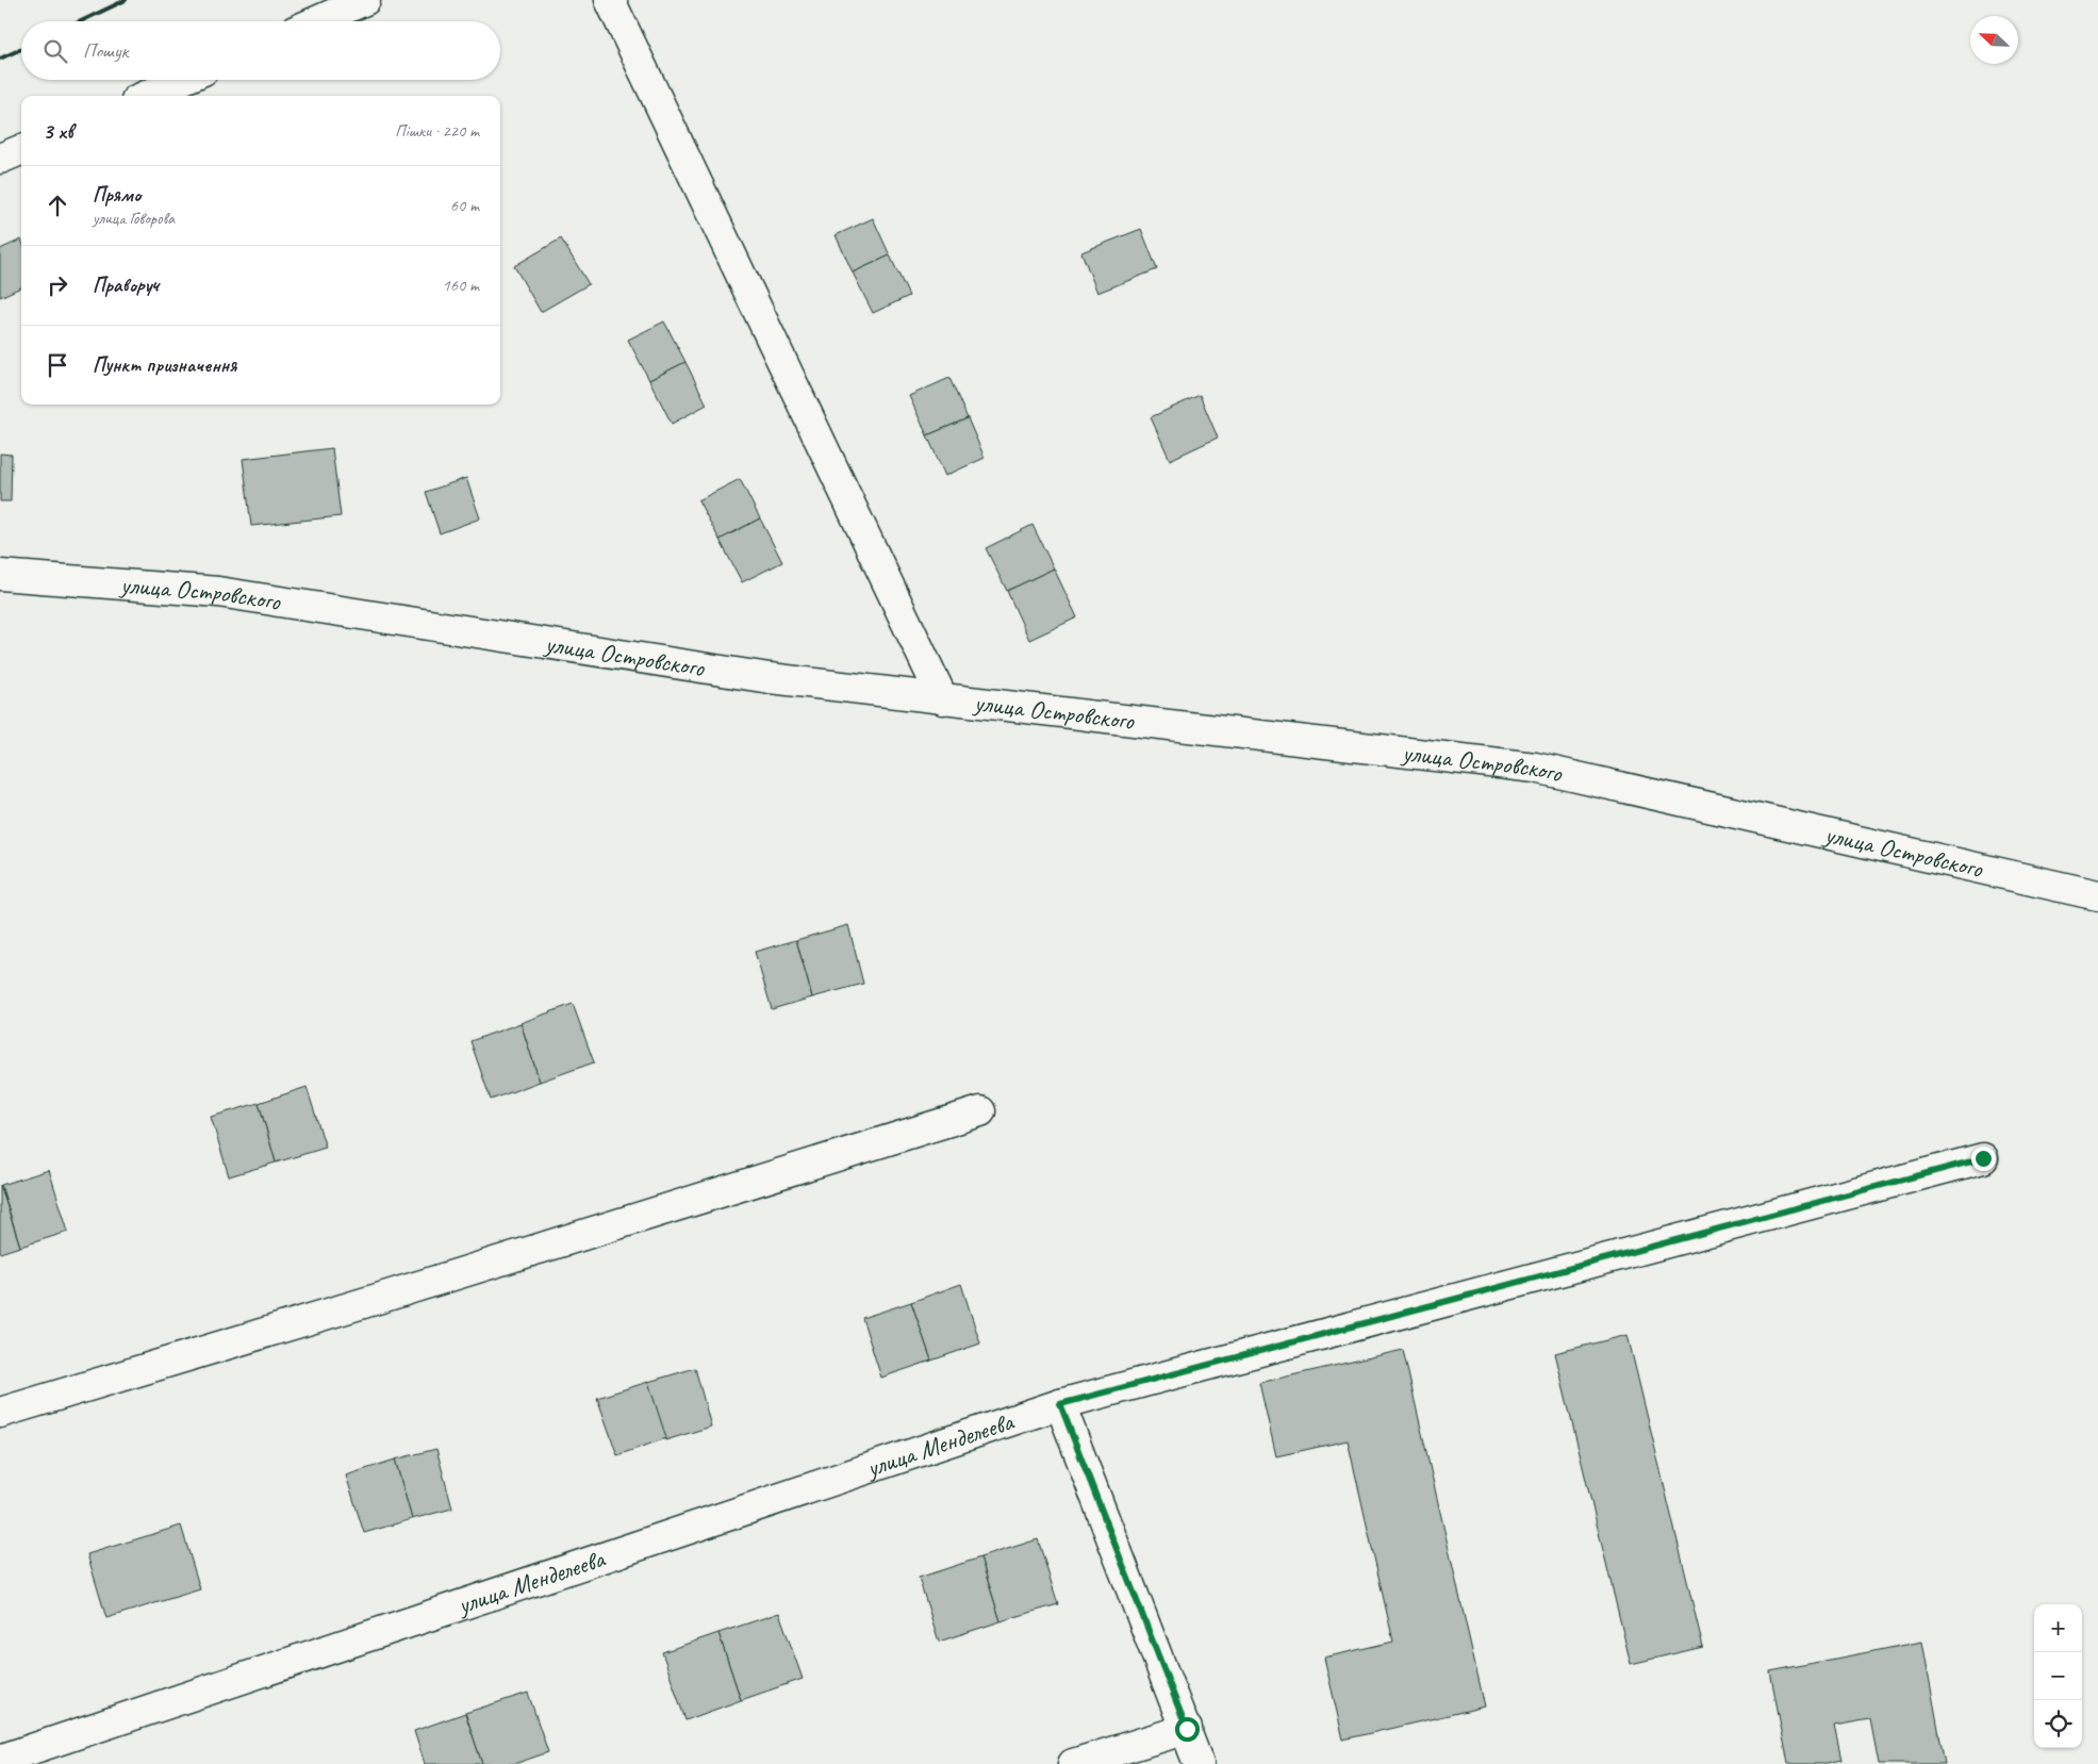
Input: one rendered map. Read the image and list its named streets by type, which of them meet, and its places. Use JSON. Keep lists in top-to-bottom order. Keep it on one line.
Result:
{"streets":{"street":["улица Островского","улица Менделеева"]},"north":"top left","page":{"search":"Пошук","heading":["3 хв","Пішки · 220 m"],"list":[["Прямо","улица Говорова","60 m"],["Праворуч","160 m"],"Пункт призначення"],"map_buttons":["+","−"]}}
